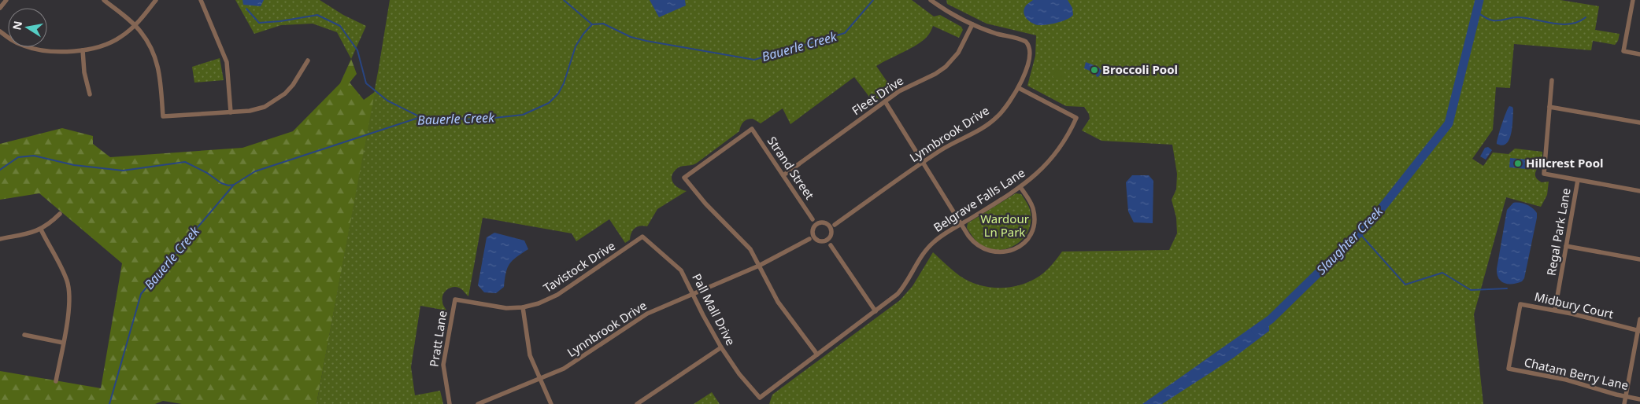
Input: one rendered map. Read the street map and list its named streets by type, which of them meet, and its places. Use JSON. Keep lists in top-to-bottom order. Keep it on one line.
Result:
{"streets":{"street":["Fleet Drive","Lynnbrook Drive","Strand Street","Belgrave Falls Lane","Regal Park Lane","Tavistock Drive","Midbury Court","Pall Mall Drive","Pratt Lane","Chatam Berry Lane"]},"crossings":[["Fleet Drive","Lynnbrook Drive"],["Fleet Drive","Strand Street"],["Lynnbrook Drive","Strand Street"],["Lynnbrook Drive","Belgrave Falls Lane"],["Lynnbrook Drive","Pall Mall Drive"],["Belgrave Falls Lane","Pall Mall Drive"],["Regal Park Lane","Midbury Court"],["Tavistock Drive","Pall Mall Drive"],["Tavistock Drive","Pratt Lane"],["Midbury Court","Chatam Berry Lane"]],"water":["Bauerle Creek","Slaughter Creek"],"parks":["Wardour Ln Park"],"places":["Broccoli Pool","Hillcrest Pool"],"north":"left"}
